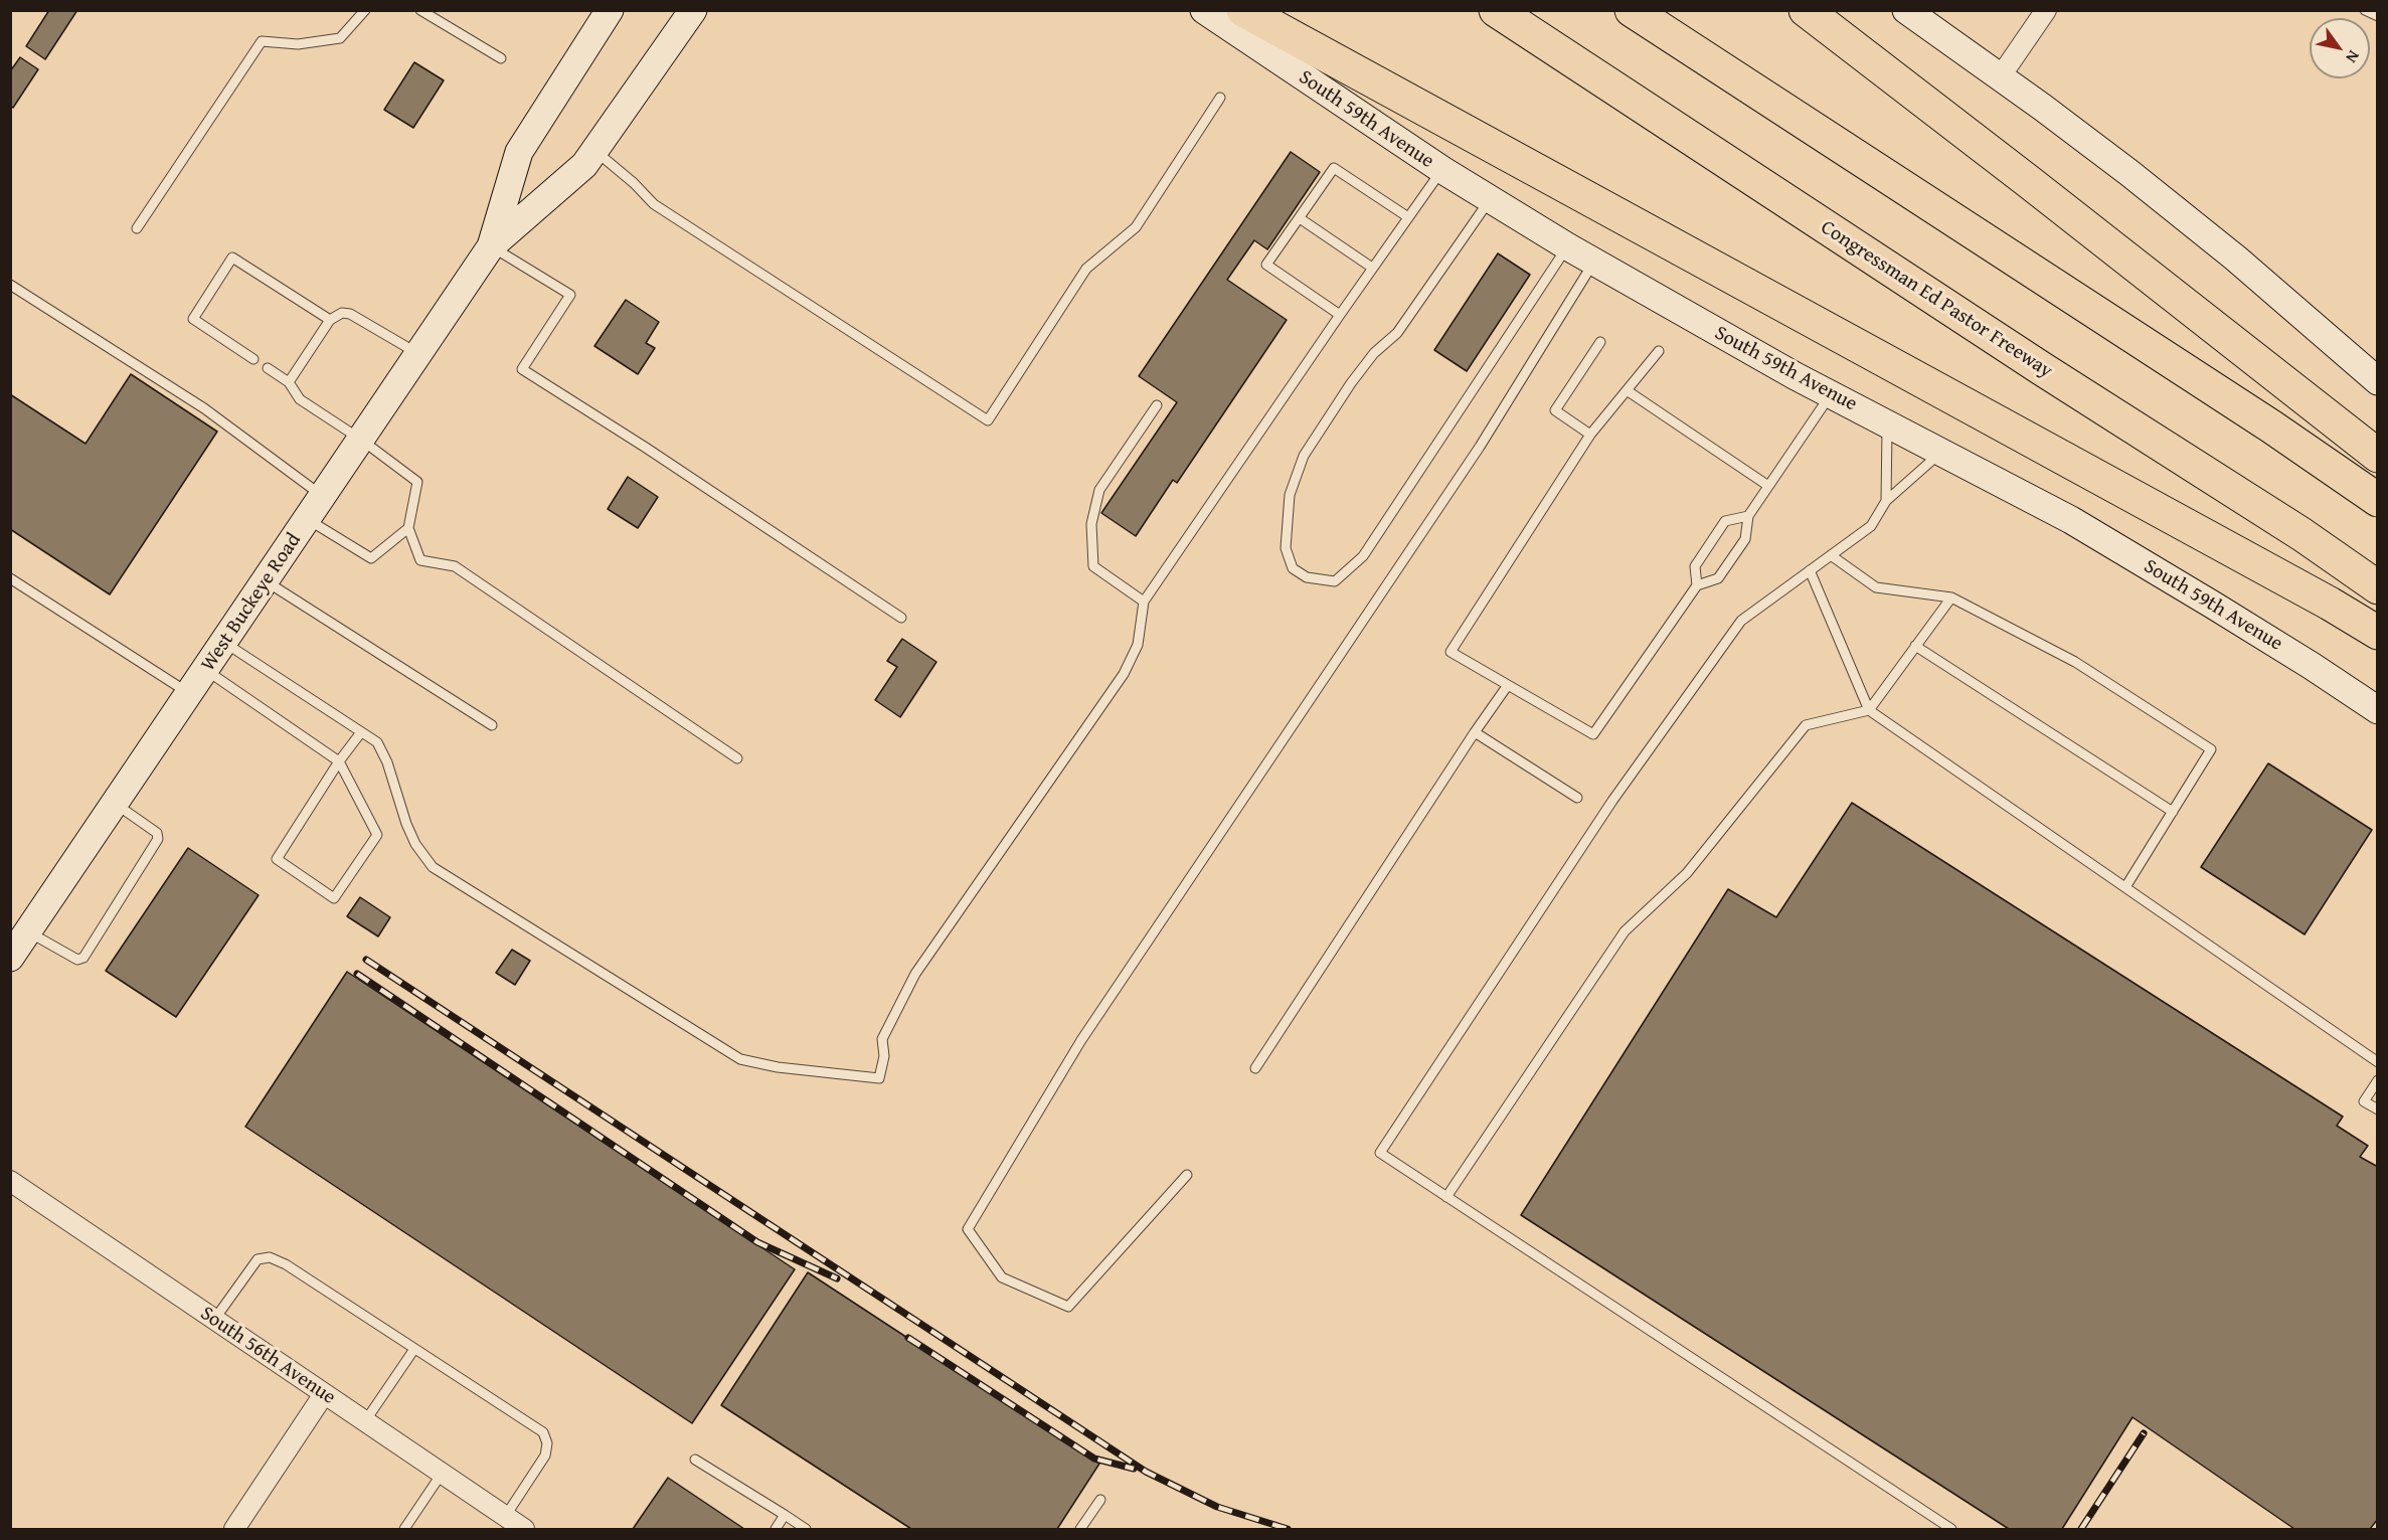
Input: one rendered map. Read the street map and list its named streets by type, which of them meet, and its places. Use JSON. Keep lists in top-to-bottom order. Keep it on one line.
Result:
{"streets":{"highway":["Congressman Ed Pastor Freeway"],"main road":["South 59th Avenue","West Buckeye Road"],"street":["South 56th Avenue"]},"north":"bottom right"}
